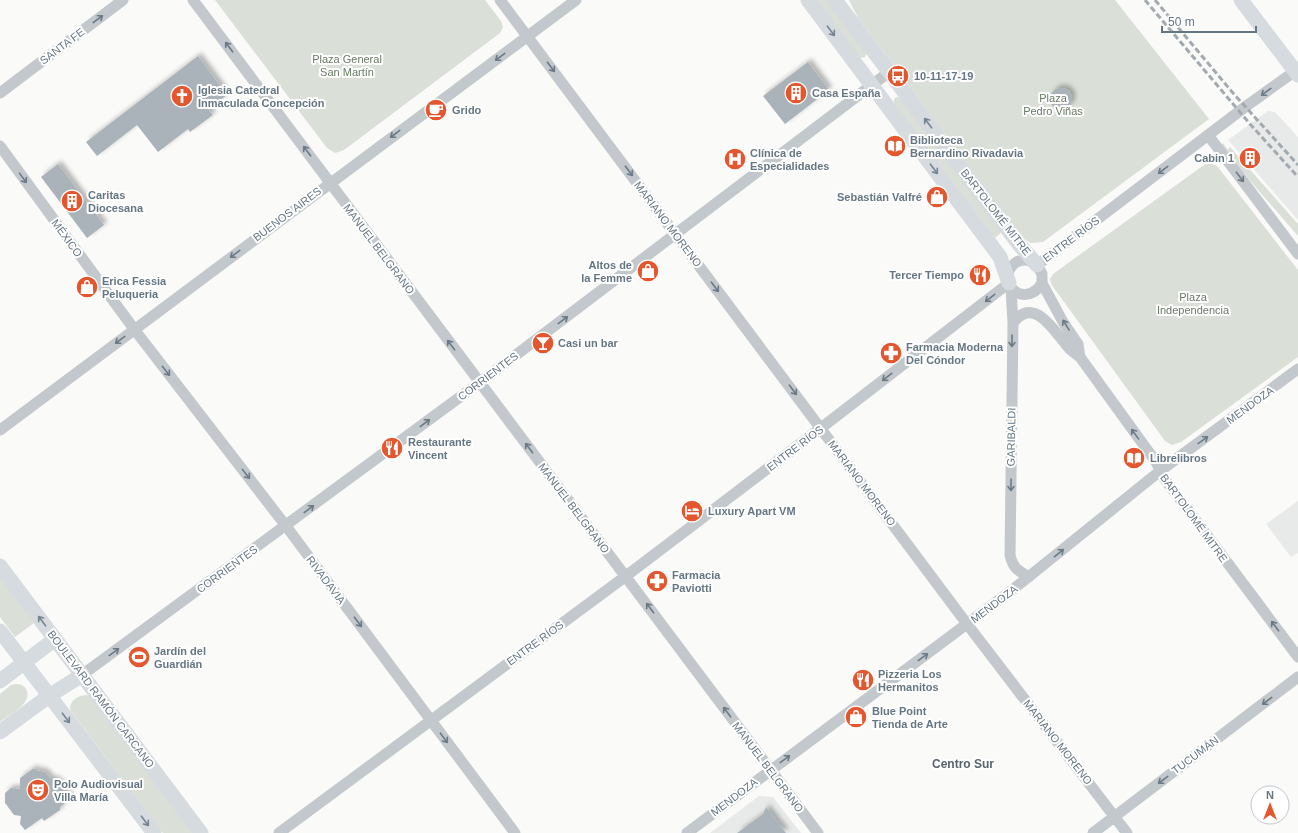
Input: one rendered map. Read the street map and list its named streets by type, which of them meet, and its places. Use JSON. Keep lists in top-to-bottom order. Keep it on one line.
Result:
{"streets":{"main road":["BARTOLOMÉ MITRE","BOULEVARD RAMÓN CARCANO"],"street":["SANTA FE","BUENOS AIRES","MARIANO MORENO","MÉXICO","ENTRE RÍOS","MANUEL BELGRANO","CORRIENTES","MENDOZA","GARIBALDI","RIVADAVIA","TUCUMÁN"]},"crossings":[["BARTOLOMÉ MITRE","ENTRE RÍOS"],["BARTOLOMÉ MITRE","CORRIENTES"],["BARTOLOMÉ MITRE","MENDOZA"],["BARTOLOMÉ MITRE","GARIBALDI"],["BUENOS AIRES","MARIANO MORENO"],["BUENOS AIRES","MÉXICO"],["BUENOS AIRES","MANUEL BELGRANO"],["BUENOS AIRES","RIVADAVIA"],["MARIANO MORENO","ENTRE RÍOS"],["MARIANO MORENO","CORRIENTES"],["MARIANO MORENO","MENDOZA"],["MARIANO MORENO","TUCUMÁN"],["MÉXICO","RIVADAVIA"],["ENTRE RÍOS","MANUEL BELGRANO"],["ENTRE RÍOS","GARIBALDI"],["ENTRE RÍOS","RIVADAVIA"],["MANUEL BELGRANO","CORRIENTES"],["MANUEL BELGRANO","MENDOZA"],["CORRIENTES","RIVADAVIA"],["CORRIENTES","BOULEVARD RAMÓN CARCANO"],["MENDOZA","GARIBALDI"]],"one_way":["SANTA FE","BUENOS AIRES","MARIANO MORENO","MÉXICO","ENTRE RÍOS","MANUEL BELGRANO","CORRIENTES","MENDOZA","GARIBALDI","RIVADAVIA","TUCUMÁN"],"districts":["Centro Sur"],"parks":["Plaza General San Martín","Plaza Pedro Viñas","Plaza Independencia"],"places":{"bus stop":["10-11-17-19"],"building":["Casa España","Cabin 1","Caritas Diocesana"],"church":["Iglesia Catedral Inmaculada Concepción"],"cafe":["Grido"],"library":["Biblioteca Bernardino Rivadavia","Librelibros"],"hospital":["Clínica de Especialidades"],"shop":["Sebastián Valfré","Altos de la Femme","Erica Fessia Peluqueria","Blue Point Tienda de Arte"],"restaurant":["Tercer Tiempo","Restaurante Vincent","Pizzeria Los Hermanitos"],"bar":["Casi un bar"],"pharmacy":["Farmacia Moderna Del Cóndor","Farmacia Paviotti"],"hotel":["Luxury Apart VM"],"sports":["Jardín del Guardián"],"theatre":["Polo Audiovisual Villa María"]},"scale_bar":"50 m","north":"top"}
